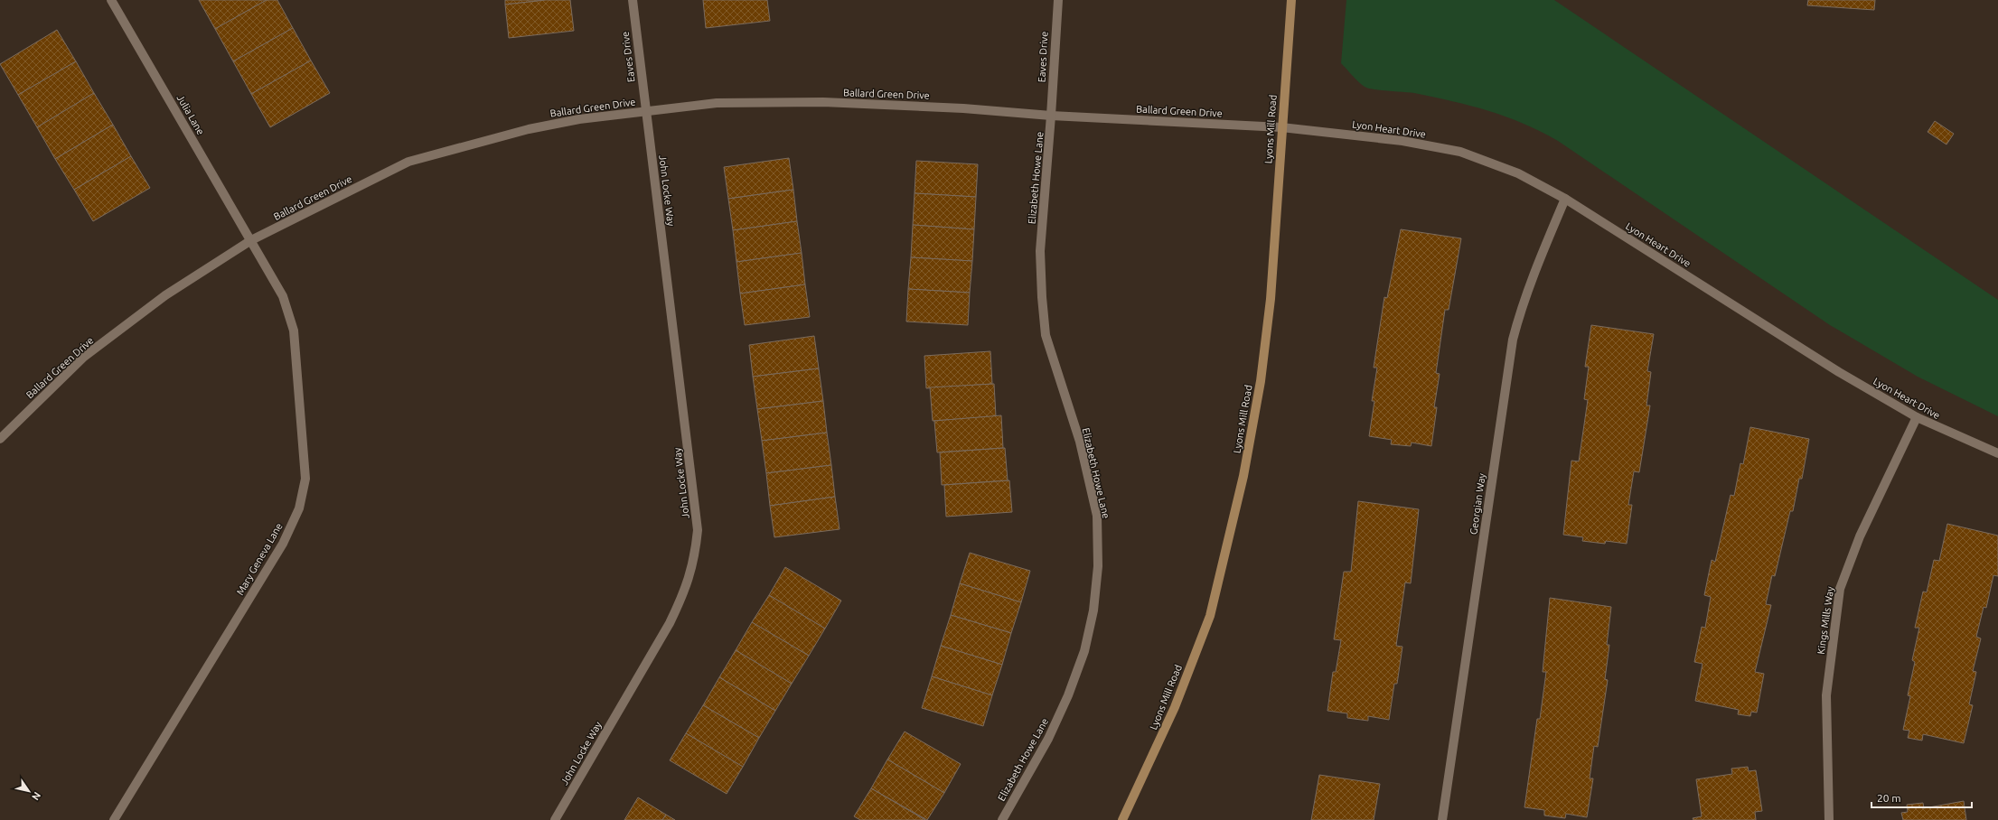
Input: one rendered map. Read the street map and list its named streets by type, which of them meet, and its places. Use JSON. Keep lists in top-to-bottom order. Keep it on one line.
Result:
{"streets":{"main road":["Lyons Mill Road"],"street":["Eaves Drive","Ballard Green Drive","Julia Lane","Lyon Heart Drive","Elizabeth Howe Lane","John Locke Way","Georgian Way","Mary Geneva Lane","Kings Mills Way"]},"crossings":[["Eaves Drive","Ballard Green Drive"],["Eaves Drive","Elizabeth Howe Lane"],["Eaves Drive","John Locke Way"],["Ballard Green Drive","Julia Lane"],["Ballard Green Drive","Lyons Mill Road"],["Ballard Green Drive","Lyon Heart Drive"],["Ballard Green Drive","Elizabeth Howe Lane"],["Ballard Green Drive","John Locke Way"],["Ballard Green Drive","Mary Geneva Lane"],["Julia Lane","Mary Geneva Lane"],["Lyons Mill Road","Lyon Heart Drive"],["Lyon Heart Drive","Georgian Way"],["Lyon Heart Drive","Kings Mills Way"]],"scale_bar":"20 m","north":"bottom right"}
